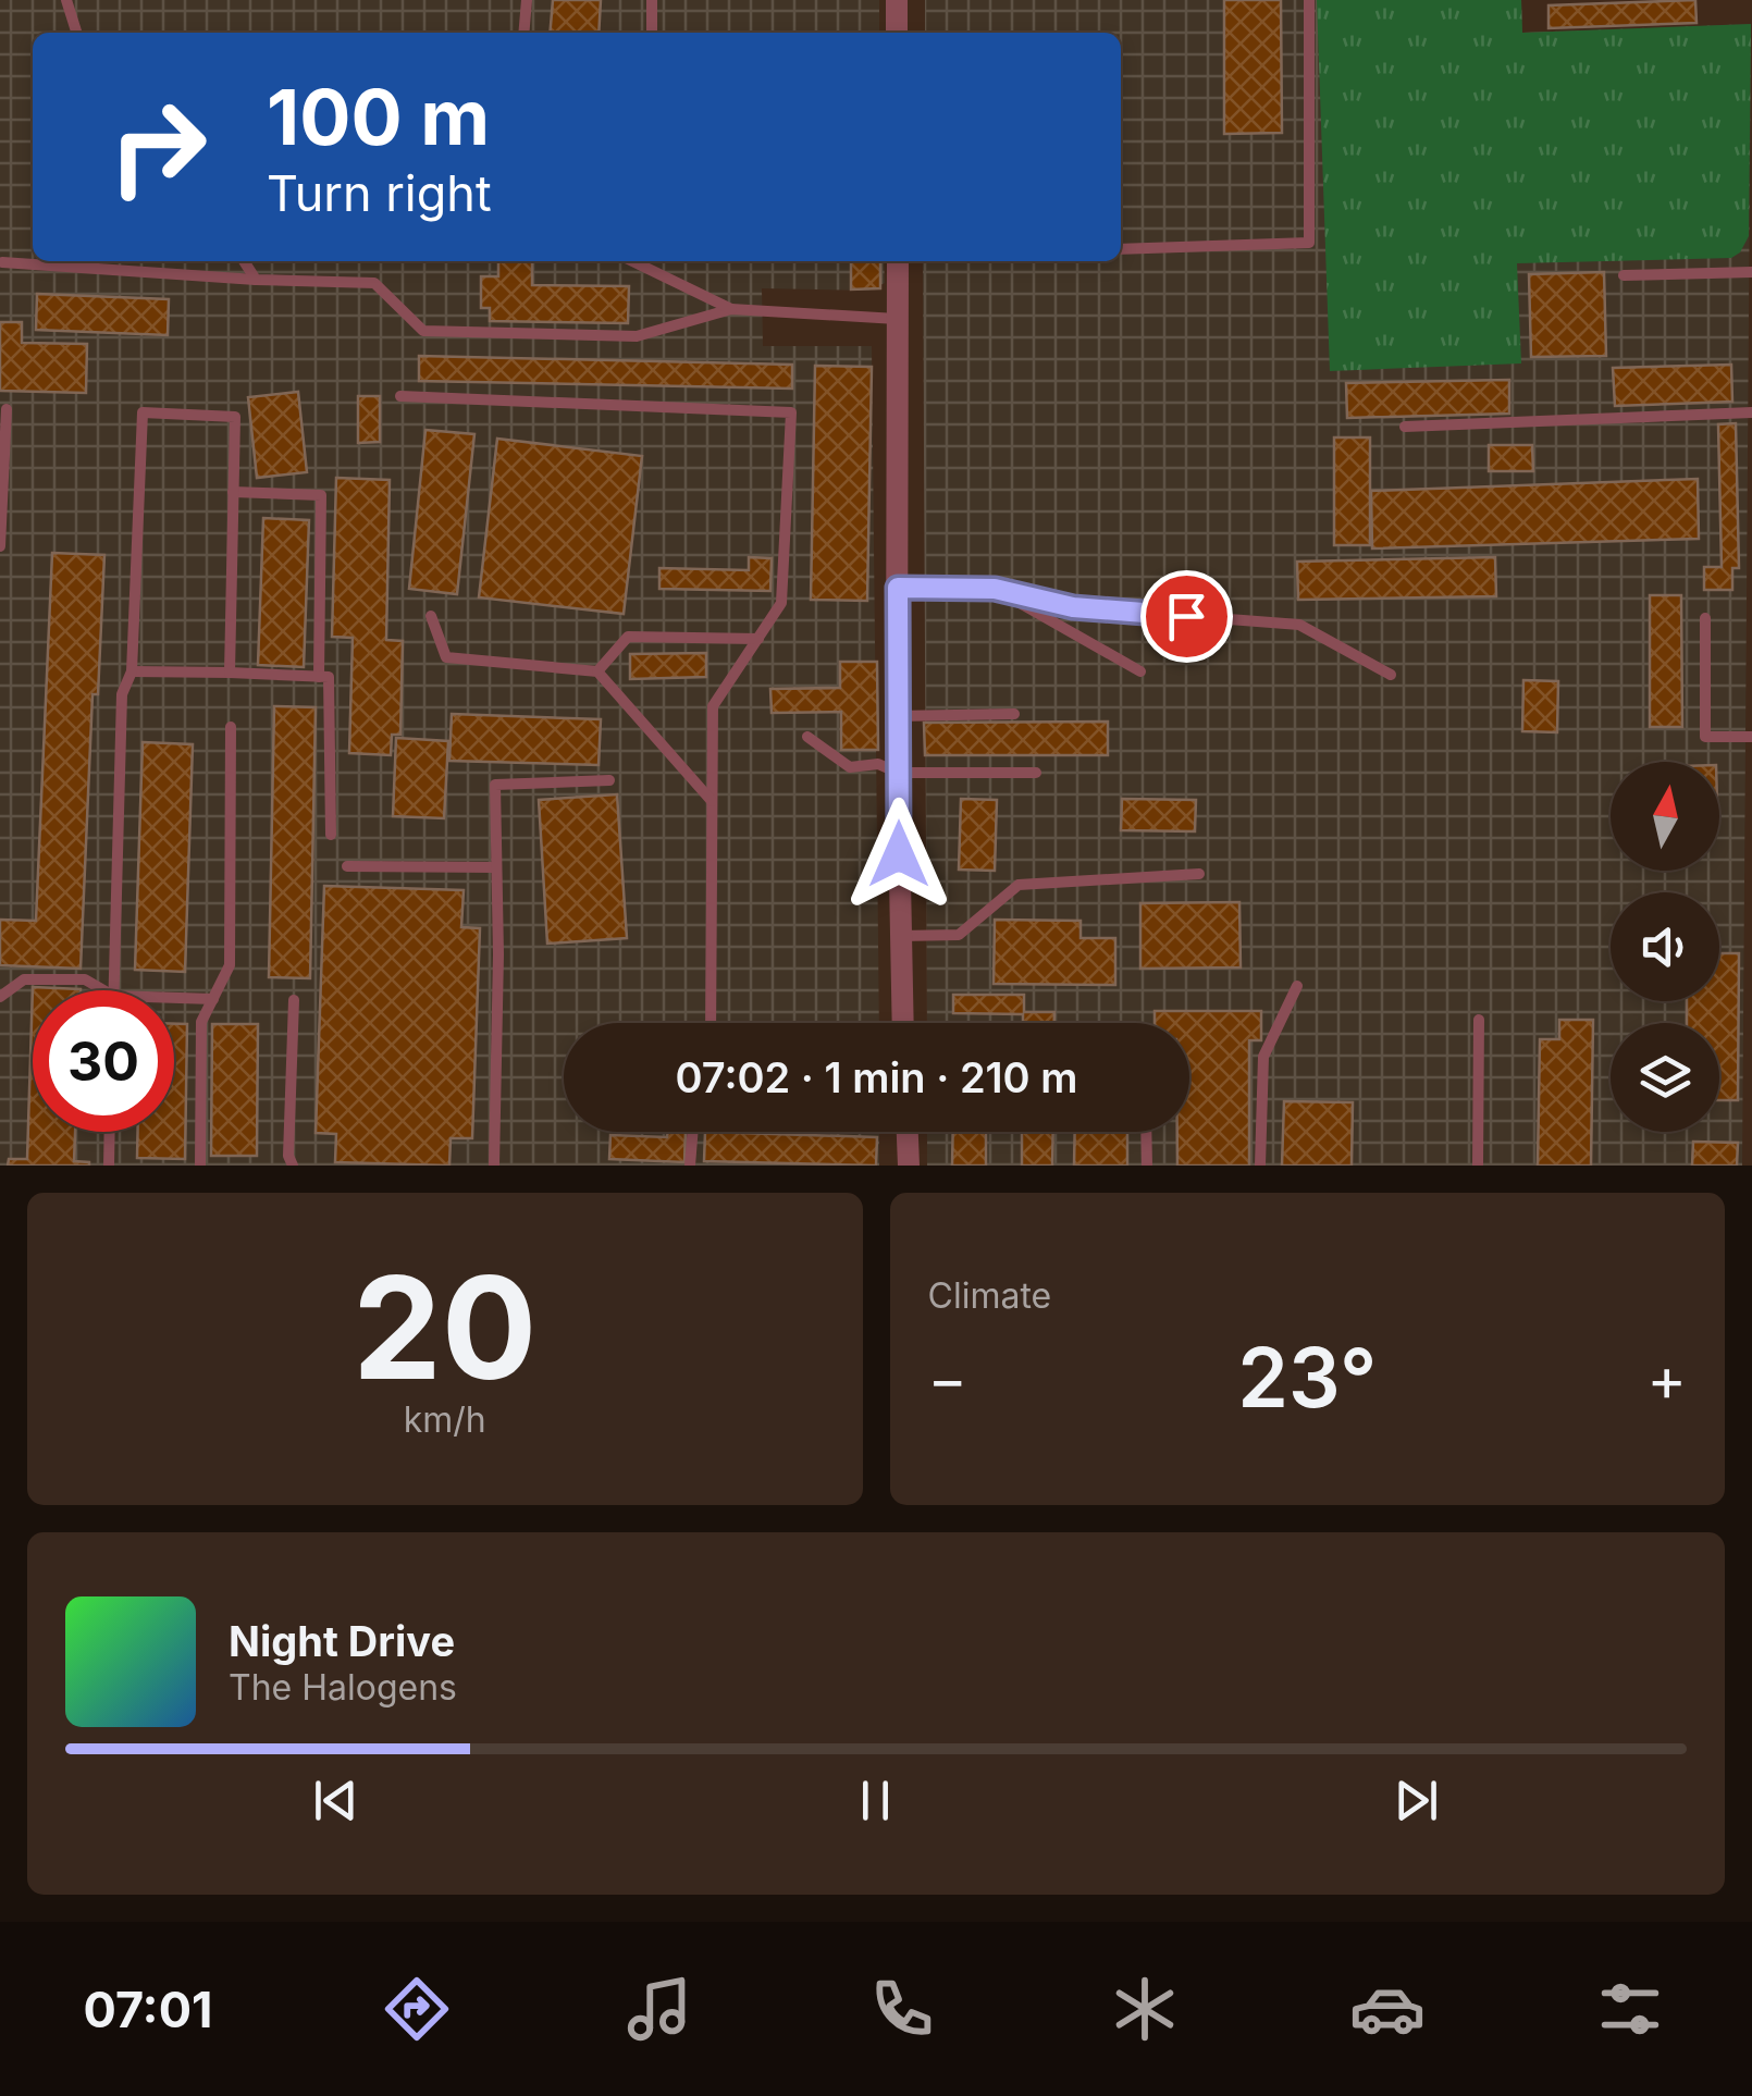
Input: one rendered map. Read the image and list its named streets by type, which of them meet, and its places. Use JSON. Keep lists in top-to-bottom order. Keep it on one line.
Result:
{"north":"top","page":{"turn":["100 m","Turn right"],"limit":"30","trip":"07:02 · 1 min · 210 m","tile":[["20","km/h"],"Climate"],"heat":["−","23°","+"],"song":["Night Drive","The Halogens"],"tabs":"07:01"}}
